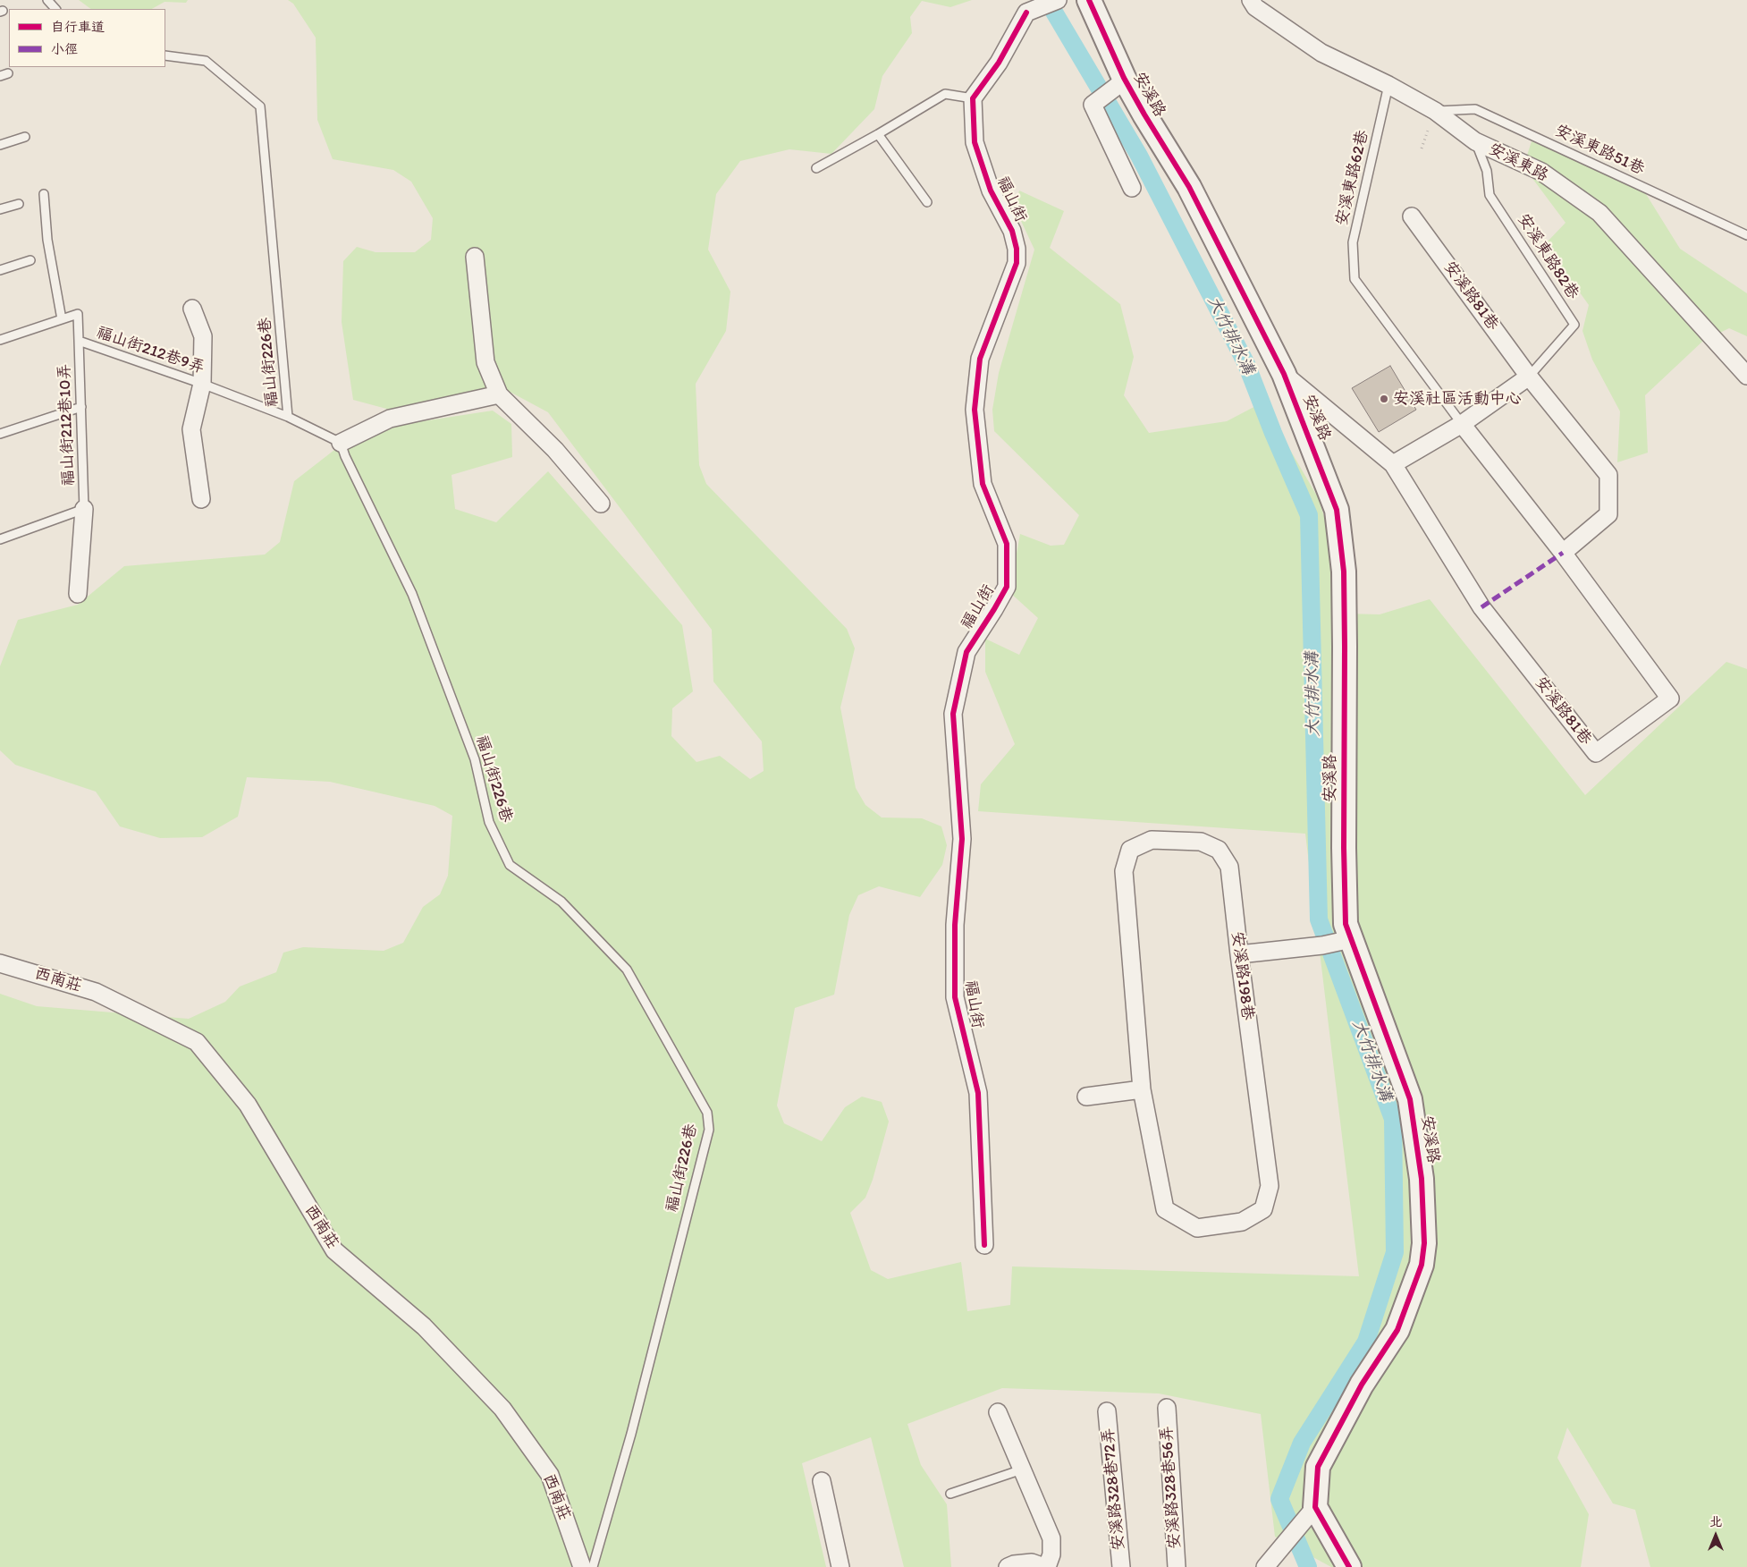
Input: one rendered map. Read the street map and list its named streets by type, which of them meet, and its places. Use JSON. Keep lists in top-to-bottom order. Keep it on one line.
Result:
{"streets":{"street":["安溪路","安溪東路","福山街","安溪路81巷","安溪路198巷","西南莊","安溪路328巷56弄","安溪路328巷72弄"],"lane":["安溪東路51巷","安溪東路62巷","安溪東路82巷","福山街212巷9弄","福山街226巷","福山街212巷10弄"]},"crossings":[["安溪路","安溪路81巷"],["安溪東路51巷","安溪東路"],["安溪東路","安溪東路62巷"],["安溪東路","安溪東路82巷"],["安溪東路62巷","安溪路81巷"],["安溪東路82巷","安溪路81巷"],["福山街212巷9弄","福山街226巷"],["福山街212巷9弄","福山街212巷10弄"]],"water":["大竹排水溝"],"places":["安溪社區活動中心"],"legend":["自行車道","小徑"],"north":"top"}
